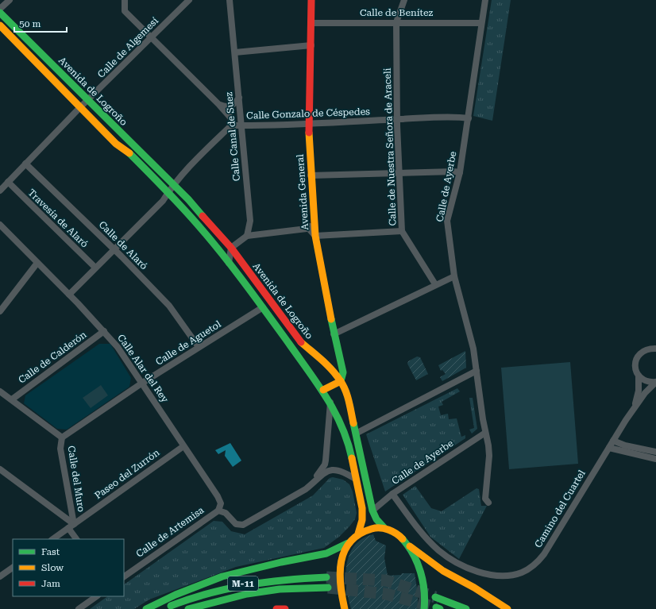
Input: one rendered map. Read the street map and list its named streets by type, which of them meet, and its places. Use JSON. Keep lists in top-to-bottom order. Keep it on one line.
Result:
{"streets":{"main road":["Avenida de Logroño","Avenida General","M-11"],"street":["Calle de Benítez","Calle de Algemesí","Calle Gonzalo de Céspedes","Calle Canal de Suez","Calle de Nuestra Señora de Araceli","Calle de Ayerbe","Travesía de Alaró","Calle de Alaró","Calle de Aguetol","Calle de Calderón","Calle Alar del Rey","Paseo del Zurrón","Calle del Muro","Camino del Cuartel","Calle de Artemisa"]},"crossings":[["Calle de Benítez","Calle de Nuestra Señora de Araceli"],["Calle de Benítez","Calle de Ayerbe"],["Calle de Benítez","Avenida General"],["Calle de Algemesí","Avenida de Logroño"],["Calle de Algemesí","Travesía de Alaró"],["Calle de Algemesí","Calle de Alaró"],["Avenida de Logroño","Calle de Ayerbe"],["Avenida de Logroño","Avenida General"],["Avenida de Logroño","Calle de Aguetol"],["Avenida de Logroño","Calle de Artemisa"],["Calle Gonzalo de Céspedes","Calle Canal de Suez"],["Calle Gonzalo de Céspedes","Calle de Nuestra Señora de Araceli"],["Calle Gonzalo de Céspedes","Calle de Ayerbe"],["Calle Gonzalo de Céspedes","Avenida General"],["Calle de Ayerbe","Camino del Cuartel"],["Calle de Alaró","Calle de Aguetol"],["Calle de Aguetol","Calle Alar del Rey"],["Calle de Aguetol","Calle del Muro"],["Calle de Calderón","Calle Alar del Rey"],["Calle de Calderón","Calle del Muro"],["Calle Alar del Rey","Paseo del Zurrón"],["Calle Alar del Rey","Calle de Artemisa"],["Paseo del Zurrón","Calle del Muro"]],"legend":["Fast","Slow","Jam"],"scale_bar":"50 m"}
